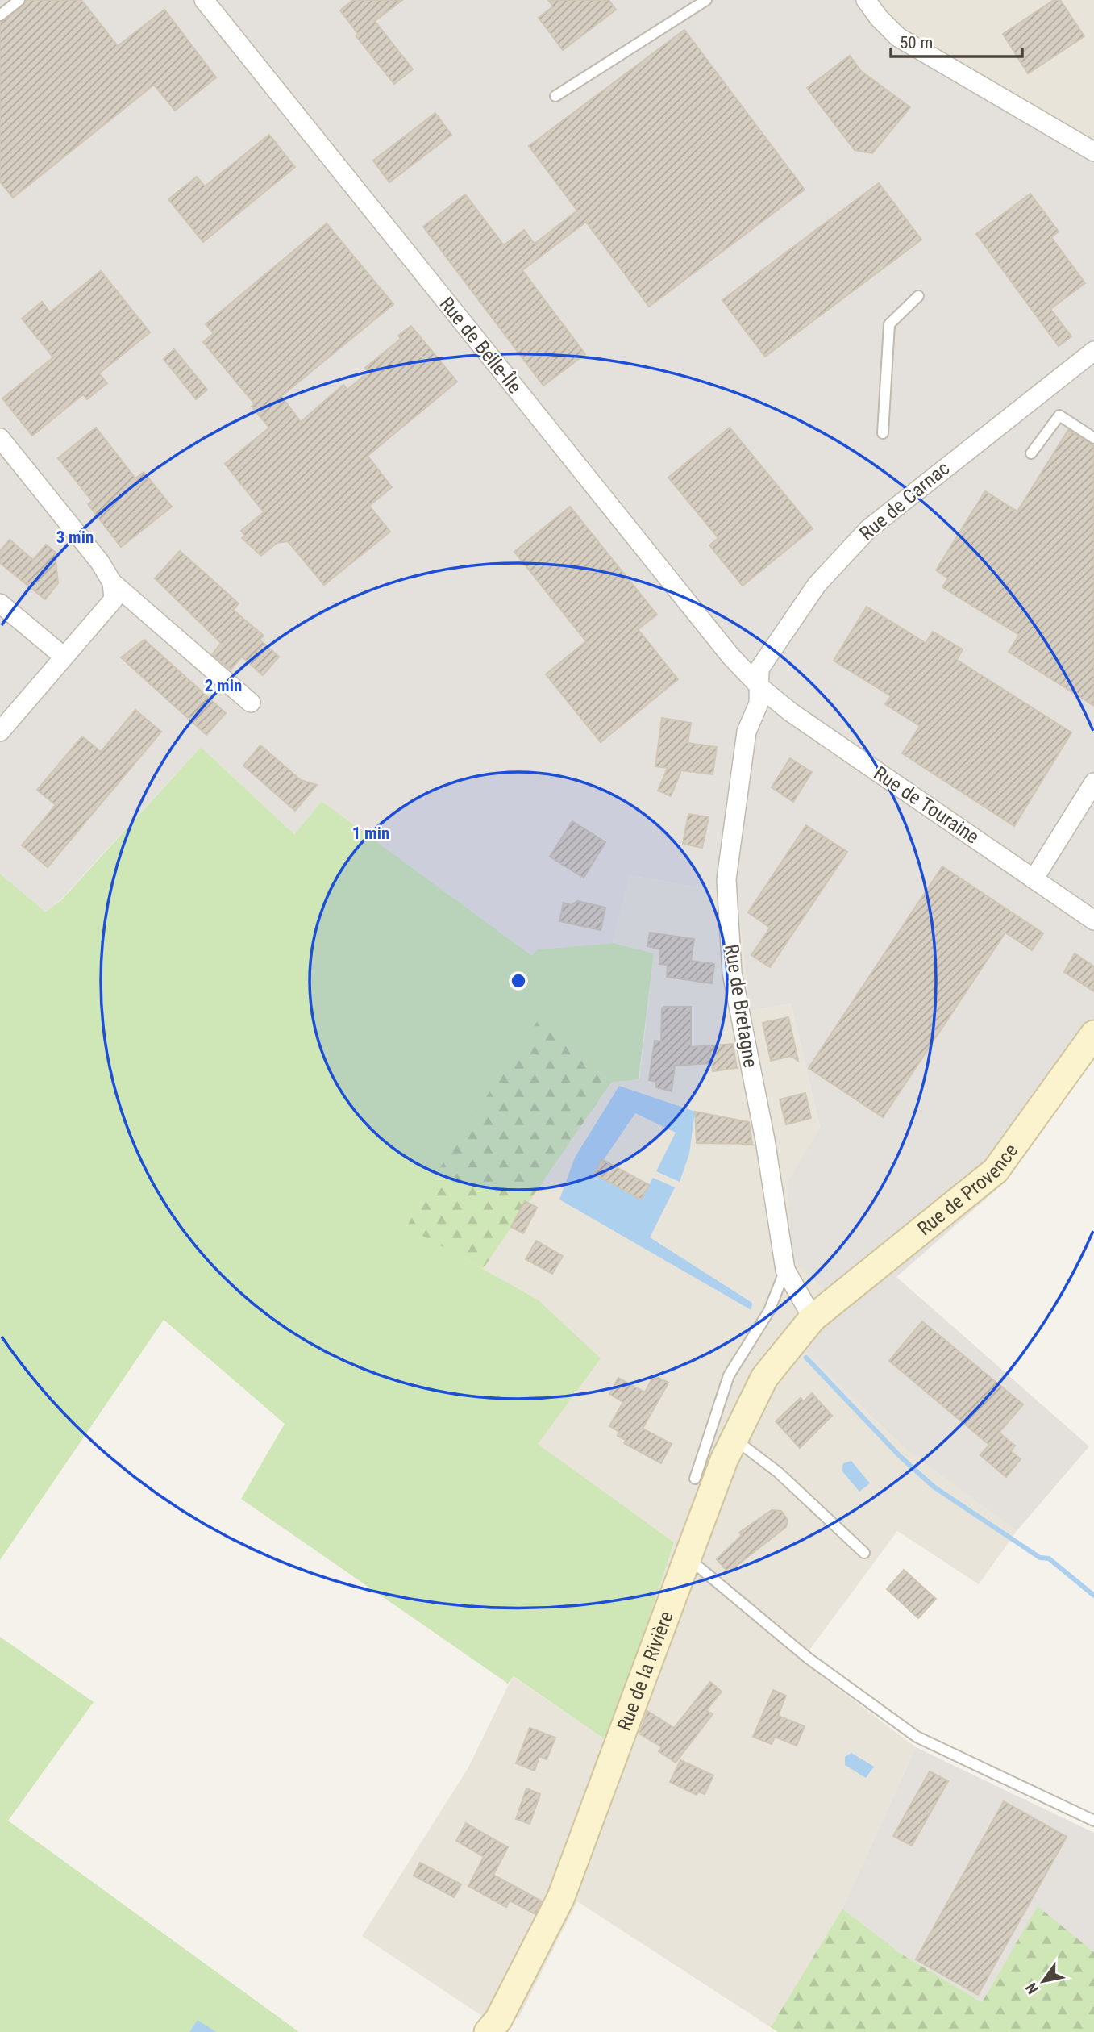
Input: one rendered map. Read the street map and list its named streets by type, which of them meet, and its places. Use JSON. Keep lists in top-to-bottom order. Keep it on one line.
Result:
{"streets":{"street":["Rue de Belle-Île","Rue de Carnac","Rue de Touraine","Rue de Bretagne","Rue de Provence","Rue de la Rivière"]},"crossings":[["Rue de Belle-Île","Rue de Carnac"],["Rue de Belle-Île","Rue de Touraine"],["Rue de Belle-Île","Rue de Bretagne"],["Rue de Carnac","Rue de Touraine"],["Rue de Carnac","Rue de Bretagne"],["Rue de Touraine","Rue de Bretagne"],["Rue de Bretagne","Rue de Provence"],["Rue de Bretagne","Rue de la Rivière"],["Rue de Provence","Rue de la Rivière"]],"scale_bar":"50 m","north":"bottom left","rings":["3 min","2 min","1 min"]}
